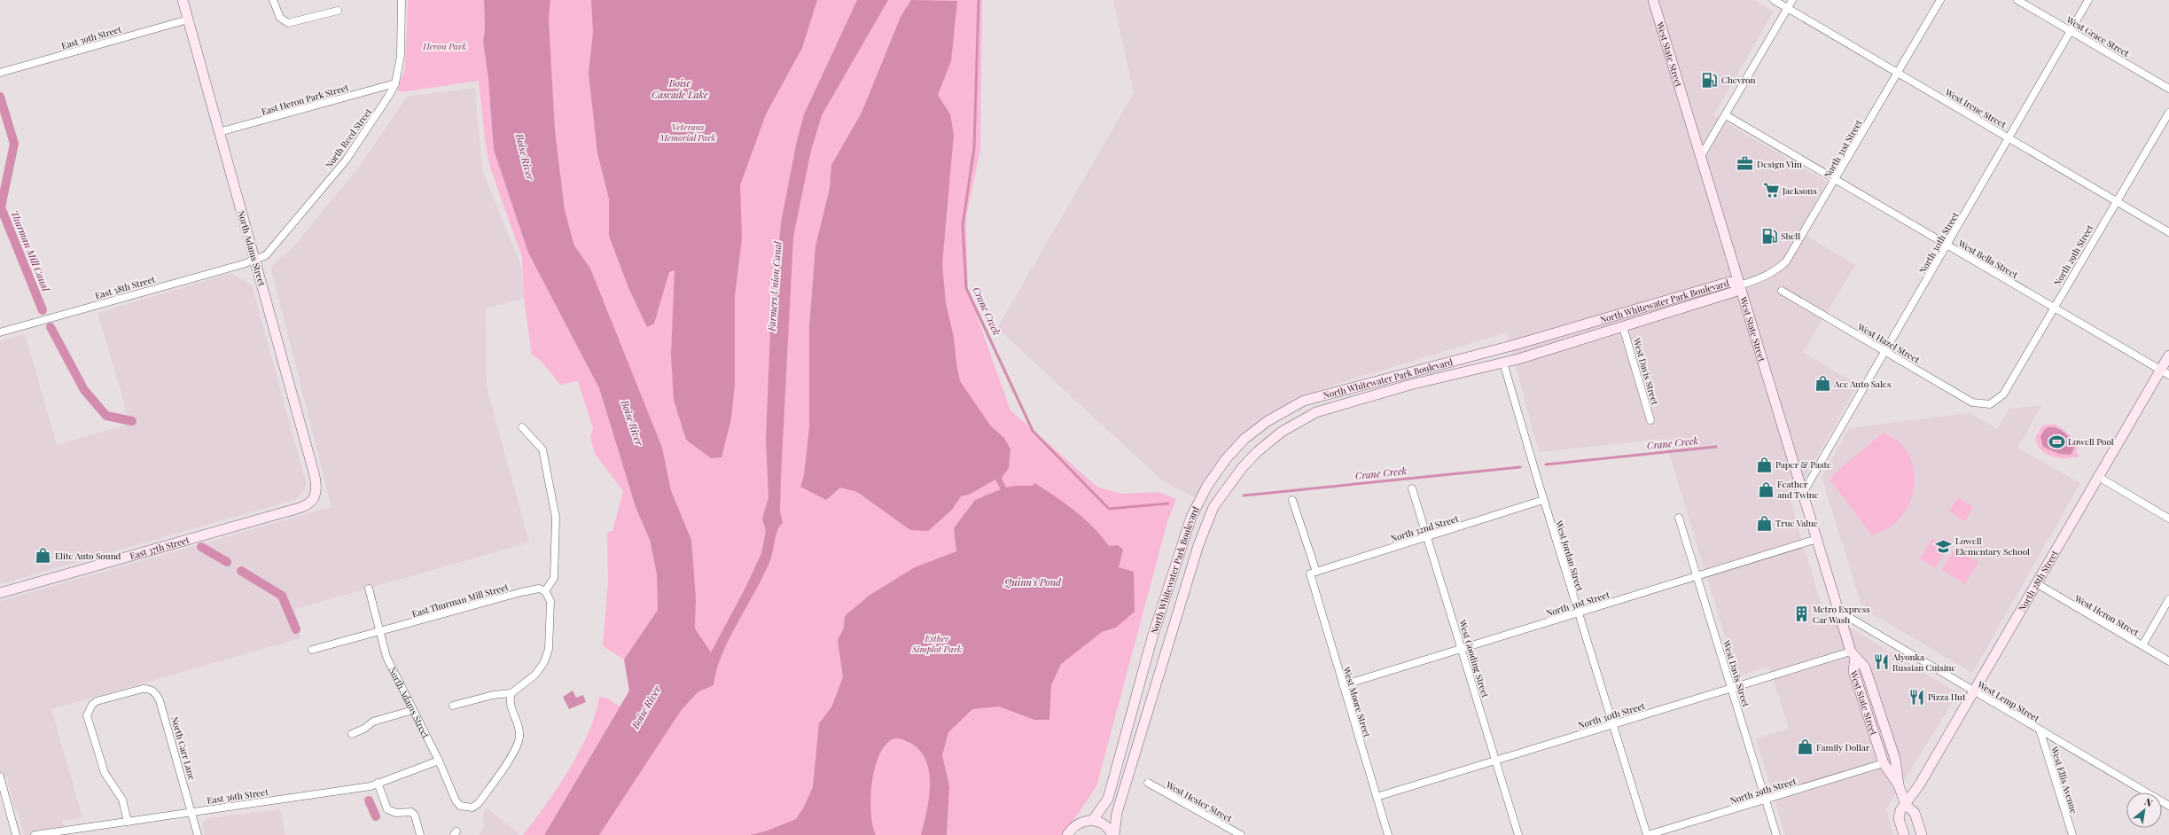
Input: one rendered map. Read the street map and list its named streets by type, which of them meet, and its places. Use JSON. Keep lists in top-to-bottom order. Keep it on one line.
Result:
{"streets":{"street":["West Grace Street","East 39th Street","West State Street","East Heron Park Street","West Irene Street","North Reed Street","North 31st Street","North 30th Street","North Adams Street","North 29th Street","West Bella Street","East 38th Street","North Whitewater Park Boulevard","West Hazel Street","West Davis Street","North 32nd Street","East 37th Street","West Jordan Street","North 28th Street","East Thurman Mill Street","West Heron Street","West Gooding Street","West Lemp Street","West Moore Street","North Carr Lane","West Ellis Avenue","East 36th Street","West Hester Street"]},"crossings":[["West Grace Street","North 30th Street"],["East 39th Street","North Adams Street"],["West State Street","North 31st Street"],["West State Street","North 30th Street"],["West State Street","North 29th Street"],["West State Street","North Whitewater Park Boulevard"],["West State Street","North 28th Street"],["West State Street","West Lemp Street"],["East Heron Park Street","North Reed Street"],["East Heron Park Street","North Adams Street"],["West Irene Street","North 31st Street"],["West Irene Street","North 30th Street"],["West Irene Street","North 29th Street"],["North Reed Street","North Adams Street"],["North Reed Street","East 38th Street"],["North 31st Street","West Bella Street"],["North 31st Street","North Whitewater Park Boulevard"],["North 31st Street","West Davis Street"],["North 31st Street","West Jordan Street"],["North 31st Street","West Gooding Street"],["North 31st Street","West Moore Street"],["North 30th Street","West Bella Street"],["North 30th Street","West Hazel Street"],["North 30th Street","West Davis Street"],["North 30th Street","West Jordan Street"],["North 30th Street","West Gooding Street"],["North 30th Street","West Moore Street"],["North Adams Street","East 38th Street"],["North Adams Street","East 37th Street"],["North Adams Street","East Thurman Mill Street"],["North Adams Street","East 36th Street"],["North 29th Street","West Bella Street"],["North 29th Street","West Hazel Street"],["North 29th Street","West Davis Street"],["North 29th Street","West Jordan Street"],["West Bella Street","North 28th Street"],["North Whitewater Park Boulevard","West Davis Street"],["North Whitewater Park Boulevard","West Jordan Street"],["North 32nd Street","West Jordan Street"],["North 32nd Street","West Gooding Street"],["North 32nd Street","West Moore Street"],["North 28th Street","West Heron Street"],["North 28th Street","West Lemp Street"],["West Lemp Street","West Ellis Avenue"],["North Carr Lane","East 36th Street"]],"water":["Boise Cascade Lake","Boise River","Thurman Mill Canal","Farmers Union Canal","Crane Creek","Quinn's Pond"],"parks":["Heron Park","Veterans Memorial Park","Esther Simplot Park"],"places":{"fuel station":["Chevron","Shell"],"office":["Design Vim"],"supermarket":["Jacksons"],"shop":["Ace Auto Sales","Paper & Paste","Feather and Twine","True Value","Elite Auto Sound","Family Dollar"],"sports":["Lowell Pool"],"school or university":["Lowell Elementary School"],"building":["Metro Express Car Wash"],"restaurant":["Alyonka Russian Cuisine","Pizza Hut"]},"north":"top right"}
